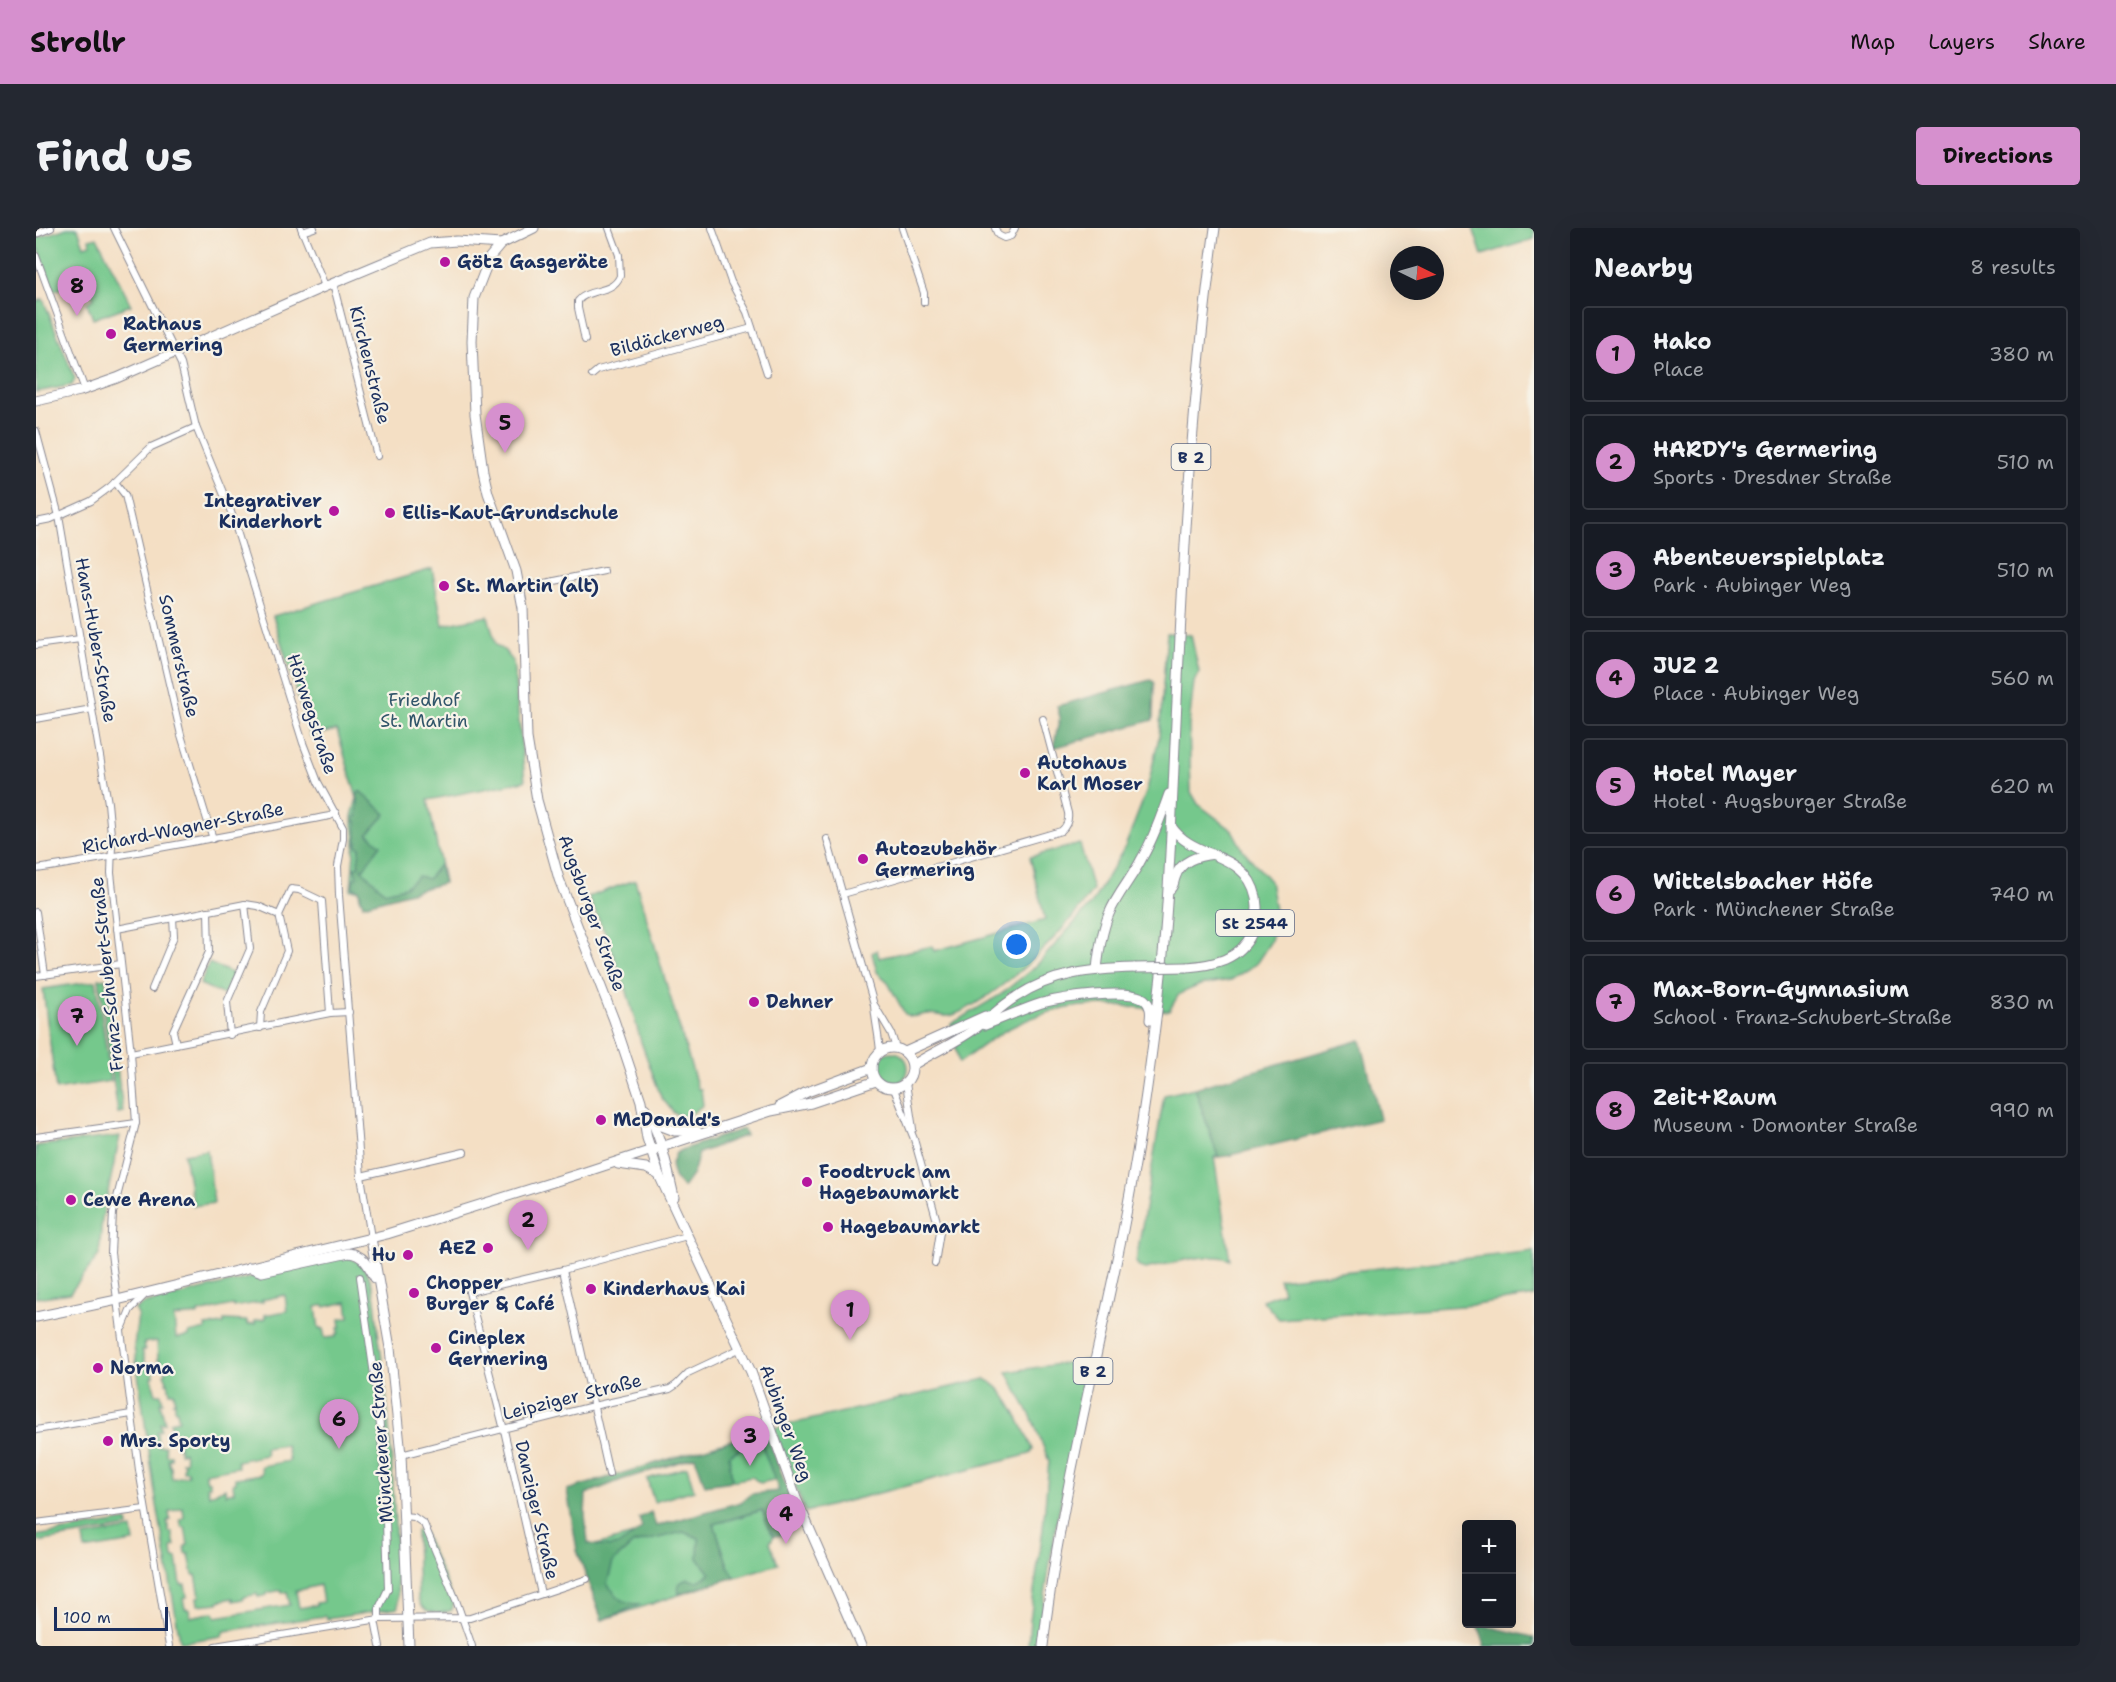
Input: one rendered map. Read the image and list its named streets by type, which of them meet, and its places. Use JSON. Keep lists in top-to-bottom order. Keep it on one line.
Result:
{"streets":{"main road":["B 2","Augsburger Straße","St 2544","Aubinger Weg","Münchener Straße"],"street":["Bildäckerweg","Kirchenstraße","Hans-Huber-Straße","Sommerstraße","Hörwegstraße","Richard-Wagner-Straße","Franz-Schubert-Straße","Leipziger Straße","Danziger Straße"]},"crossings":[["Hans-Huber-Straße","Richard-Wagner-Straße"],["Hans-Huber-Straße","Franz-Schubert-Straße"],["Sommerstraße","Richard-Wagner-Straße"],["Hörwegstraße","Richard-Wagner-Straße"],["Hörwegstraße","Münchener Straße"],["Richard-Wagner-Straße","Franz-Schubert-Straße"],["Augsburger Straße","Aubinger Weg"],["Leipziger Straße","Aubinger Weg"],["Leipziger Straße","Münchener Straße"],["Leipziger Straße","Danziger Straße"]],"parks":["Friedhof St. Martin"],"places":["Götz Gasgeräte","Rathaus Germering","Integrativer Kinderhort","Ellis-Kaut-Grundschule","St. Martin (alt)","Autohaus Karl Moser","Autozubehör Germering","Dehner","McDonald's","Foodtruck am Hagebaumarkt","Cewe Arena","Hagebaumarkt","AEZ","Hu","Kinderhaus Kai","Chopper Burger & Café","Cineplex Germering","Norma","Mrs. Sporty"],"scale_bar":"100 m","north":"right","page":{"header":"Strollr","nav":["Map","Layers","Share"],"buttons":"Directions","title":"Find us","heading":["Nearby","8 results"],"pins":["8","5","7","2","1","6","3","4"],"list":[{"mark":"1","name":"Hako","note":"Place","value":"380 m"},{"mark":"2","name":"HARDY's Germering","note":"Sports · Dresdner Straße","value":"510 m"},{"mark":"3","name":"Abenteuerspielplatz","note":"Park · Aubinger Weg","value":"510 m"},{"mark":"4","name":"JUZ 2","note":"Place · Aubinger Weg","value":"560 m"},{"mark":"5","name":"Hotel Mayer","note":"Hotel · Augsburger Straße","value":"620 m"},{"mark":"6","name":"Wittelsbacher Höfe","note":"Park · Münchener Straße","value":"740 m"},{"mark":"7","name":"Max-Born-Gymnasium","note":"School · Franz-Schubert-Straße","value":"830 m"},{"mark":"8","name":"Zeit+Raum","note":"Museum · Domonter Straße","value":"990 m"}],"map_buttons":["+","−"],"scale":"100 m"}}
